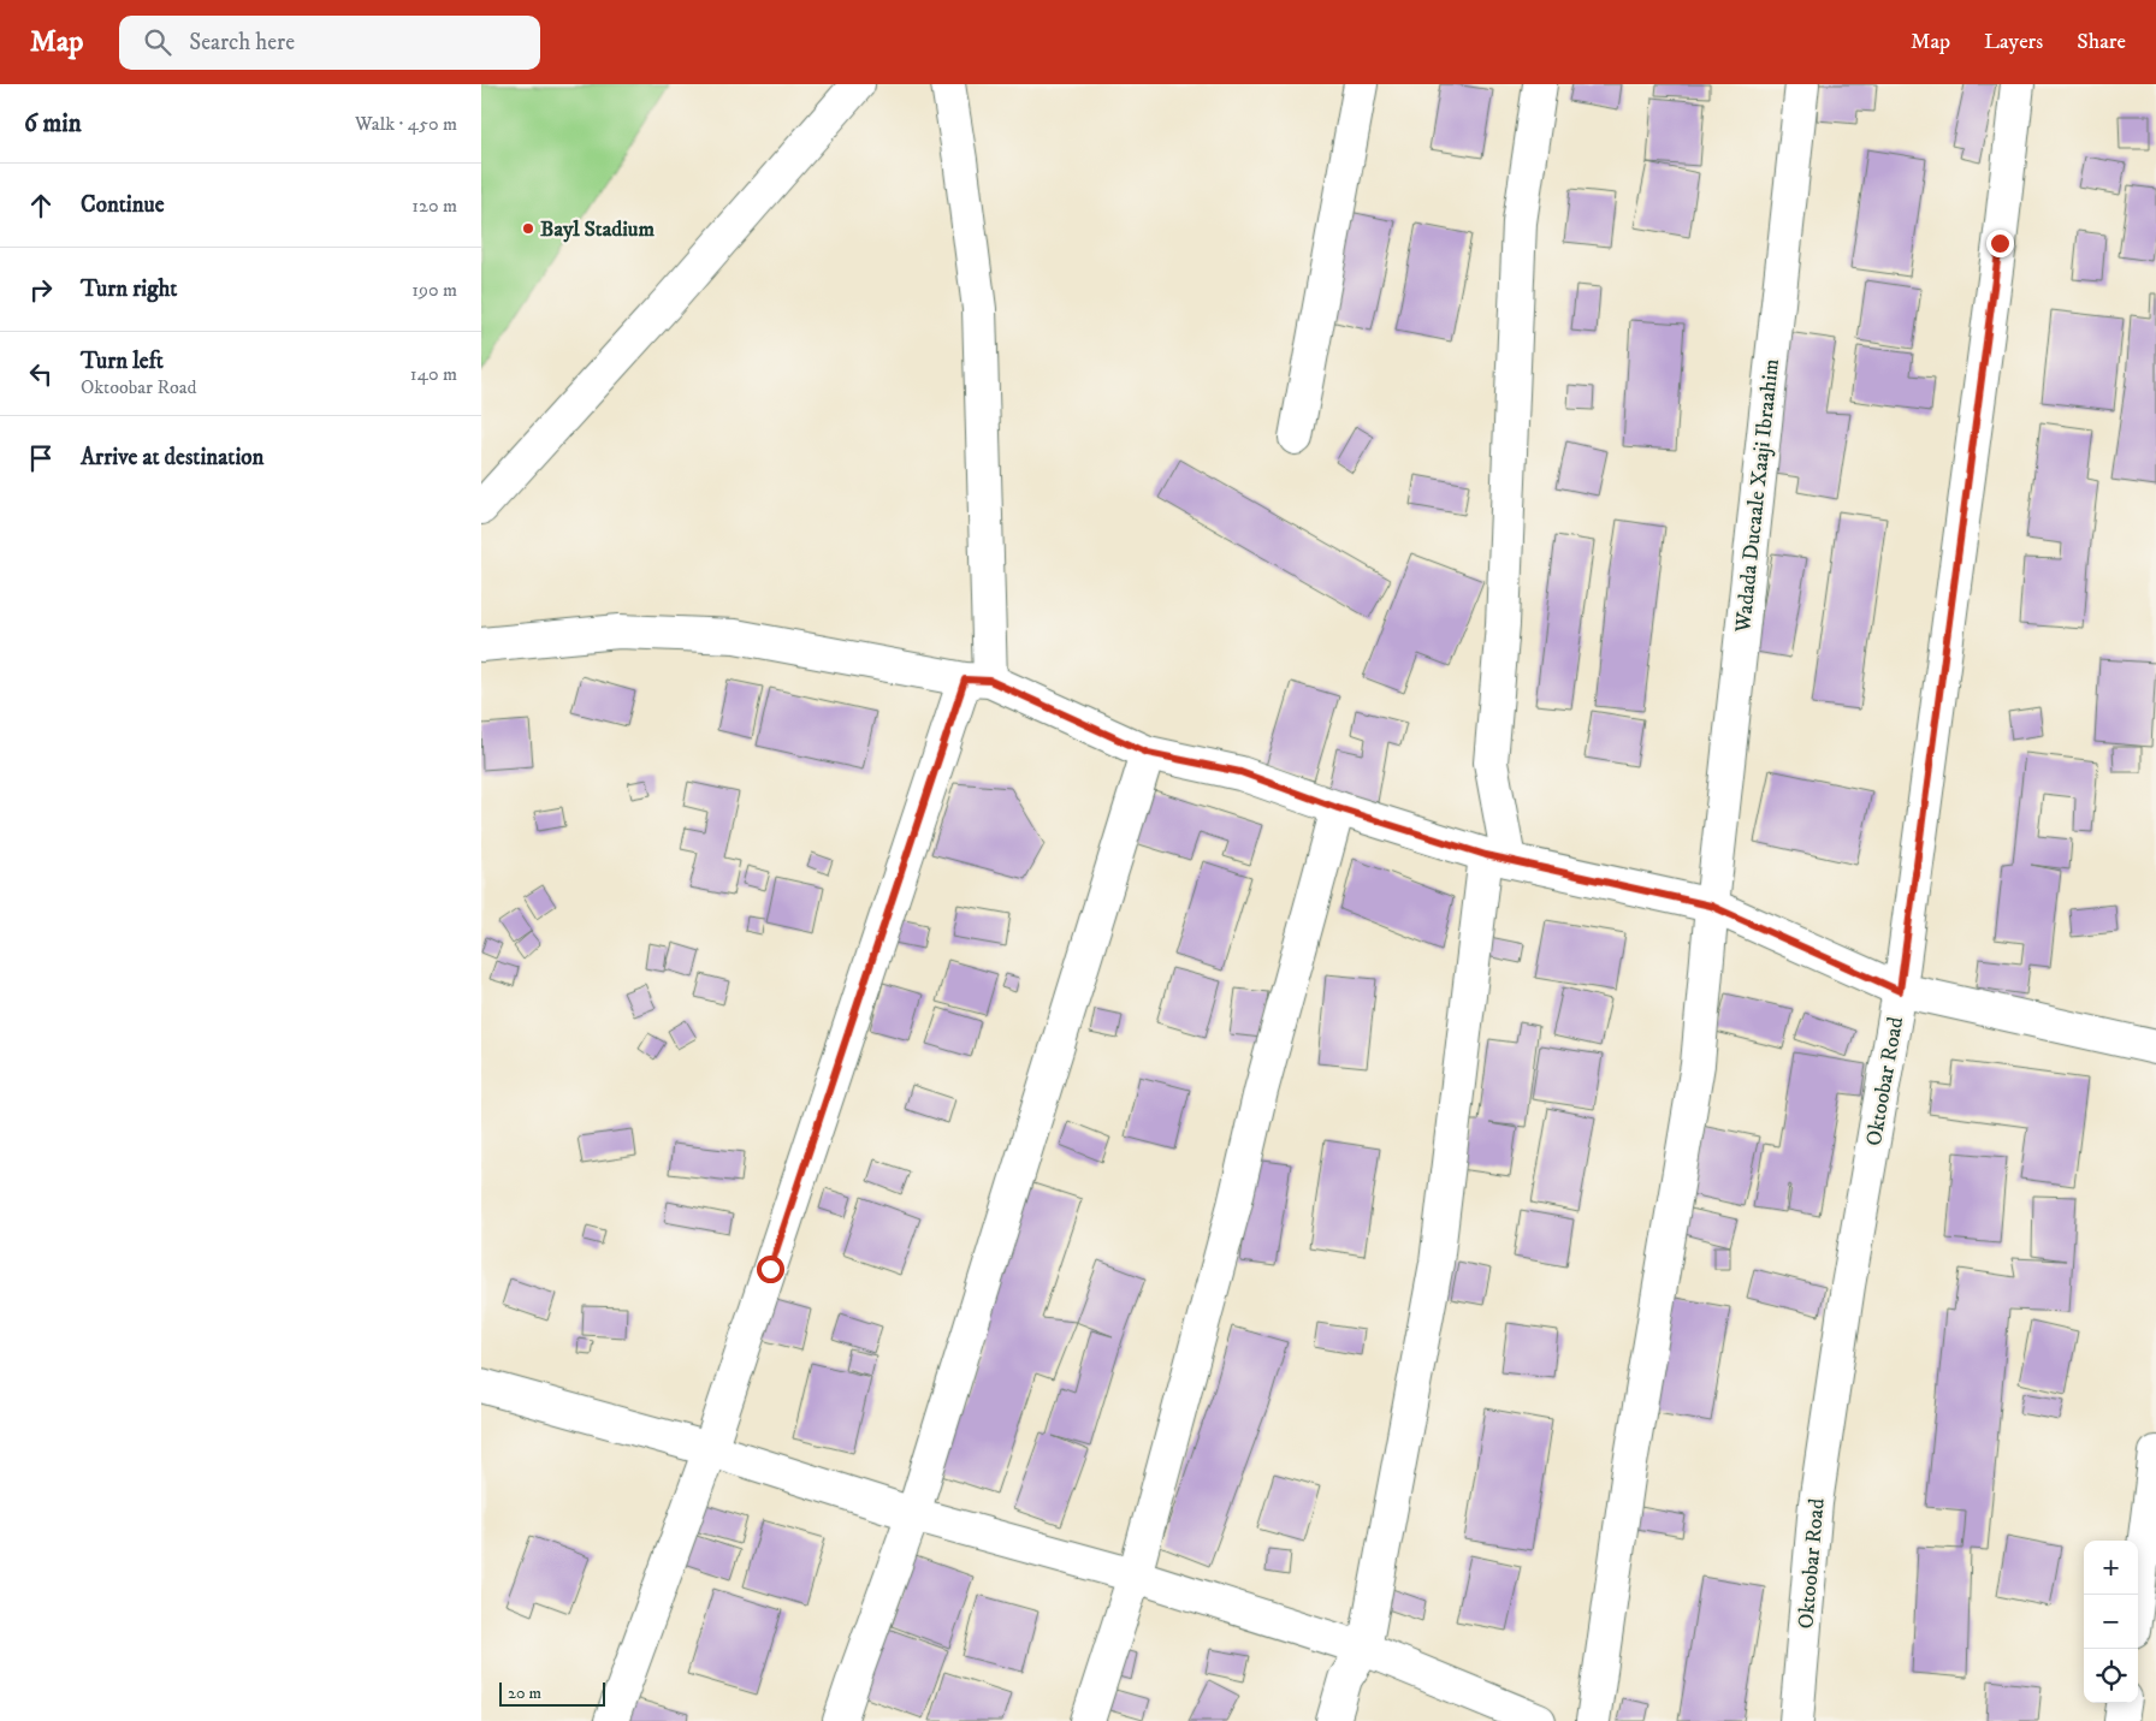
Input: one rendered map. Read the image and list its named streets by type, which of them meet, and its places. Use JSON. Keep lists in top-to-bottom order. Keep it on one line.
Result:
{"streets":{"street":["Wadada Ducaale Xaaji Ibraahim","Oktoobar Road"]},"places":["Bayl Stadium"],"scale_bar":"20 m","page":{"header":"Map","search":"Search here","nav":["Map","Layers","Share"],"heading":["6 min","Walk · 450 m"],"list":[["Continue","120 m"],["Turn right","190 m"],["Turn left","Oktoobar Road","140 m"],"Arrive at destination"],"map_buttons":["+","−"],"scale":"20 m"}}
